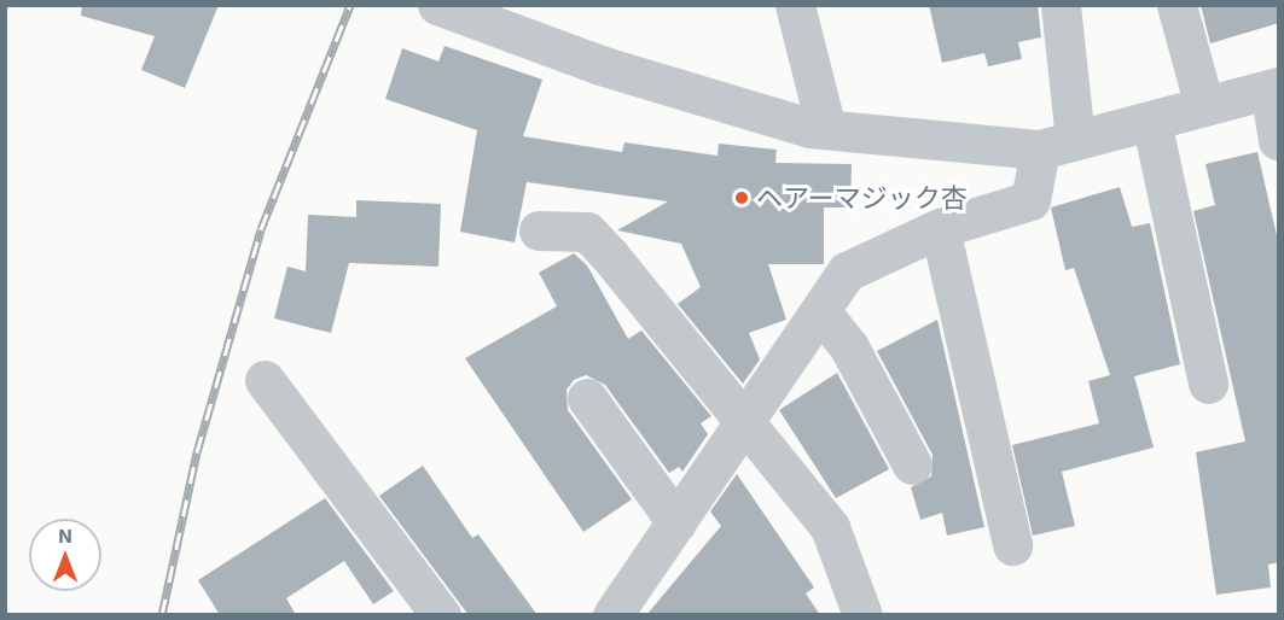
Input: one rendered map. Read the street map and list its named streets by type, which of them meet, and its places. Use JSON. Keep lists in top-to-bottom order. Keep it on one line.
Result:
{"places":["ヘアーマジック杏"],"north":"top"}
